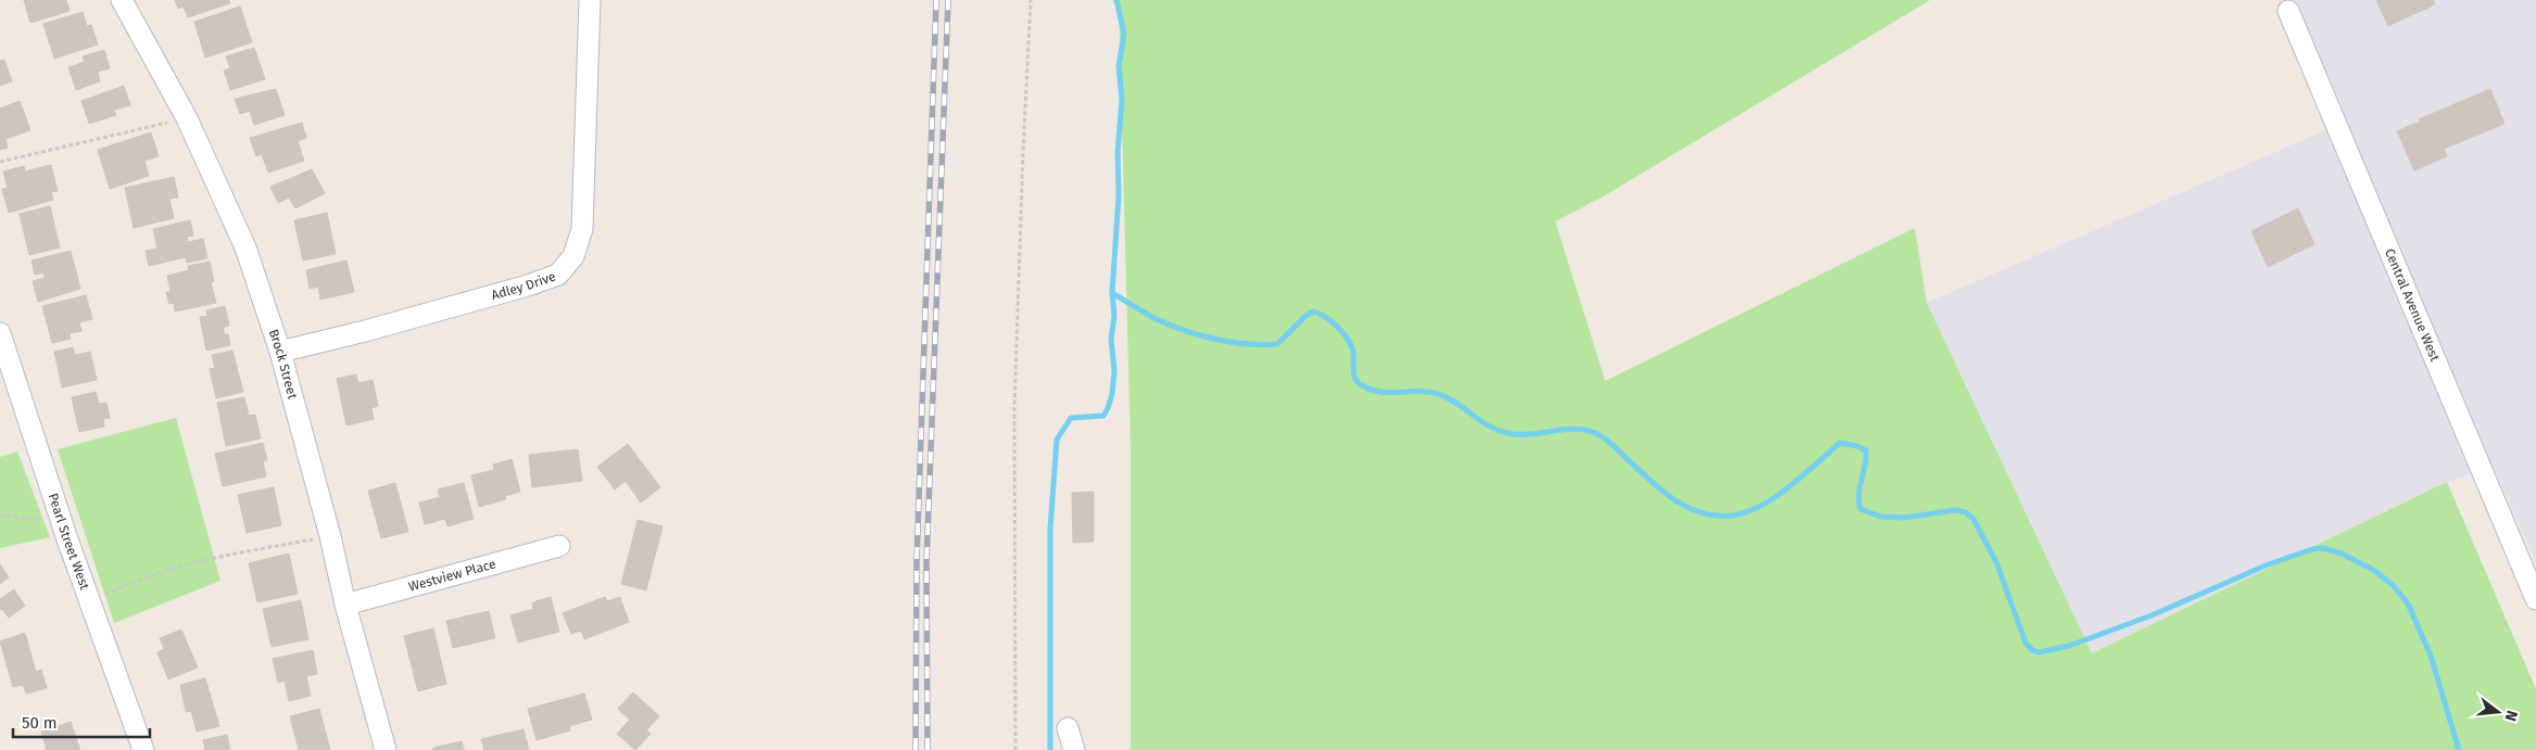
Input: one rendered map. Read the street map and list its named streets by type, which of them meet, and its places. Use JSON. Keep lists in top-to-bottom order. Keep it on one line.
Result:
{"streets":{"street":["Adley Drive","Central Avenue West","Brock Street","Pearl Street West","Westview Place"]},"crossings":[["Adley Drive","Brock Street"],["Brock Street","Westview Place"]],"scale_bar":"50 m","north":"right"}
